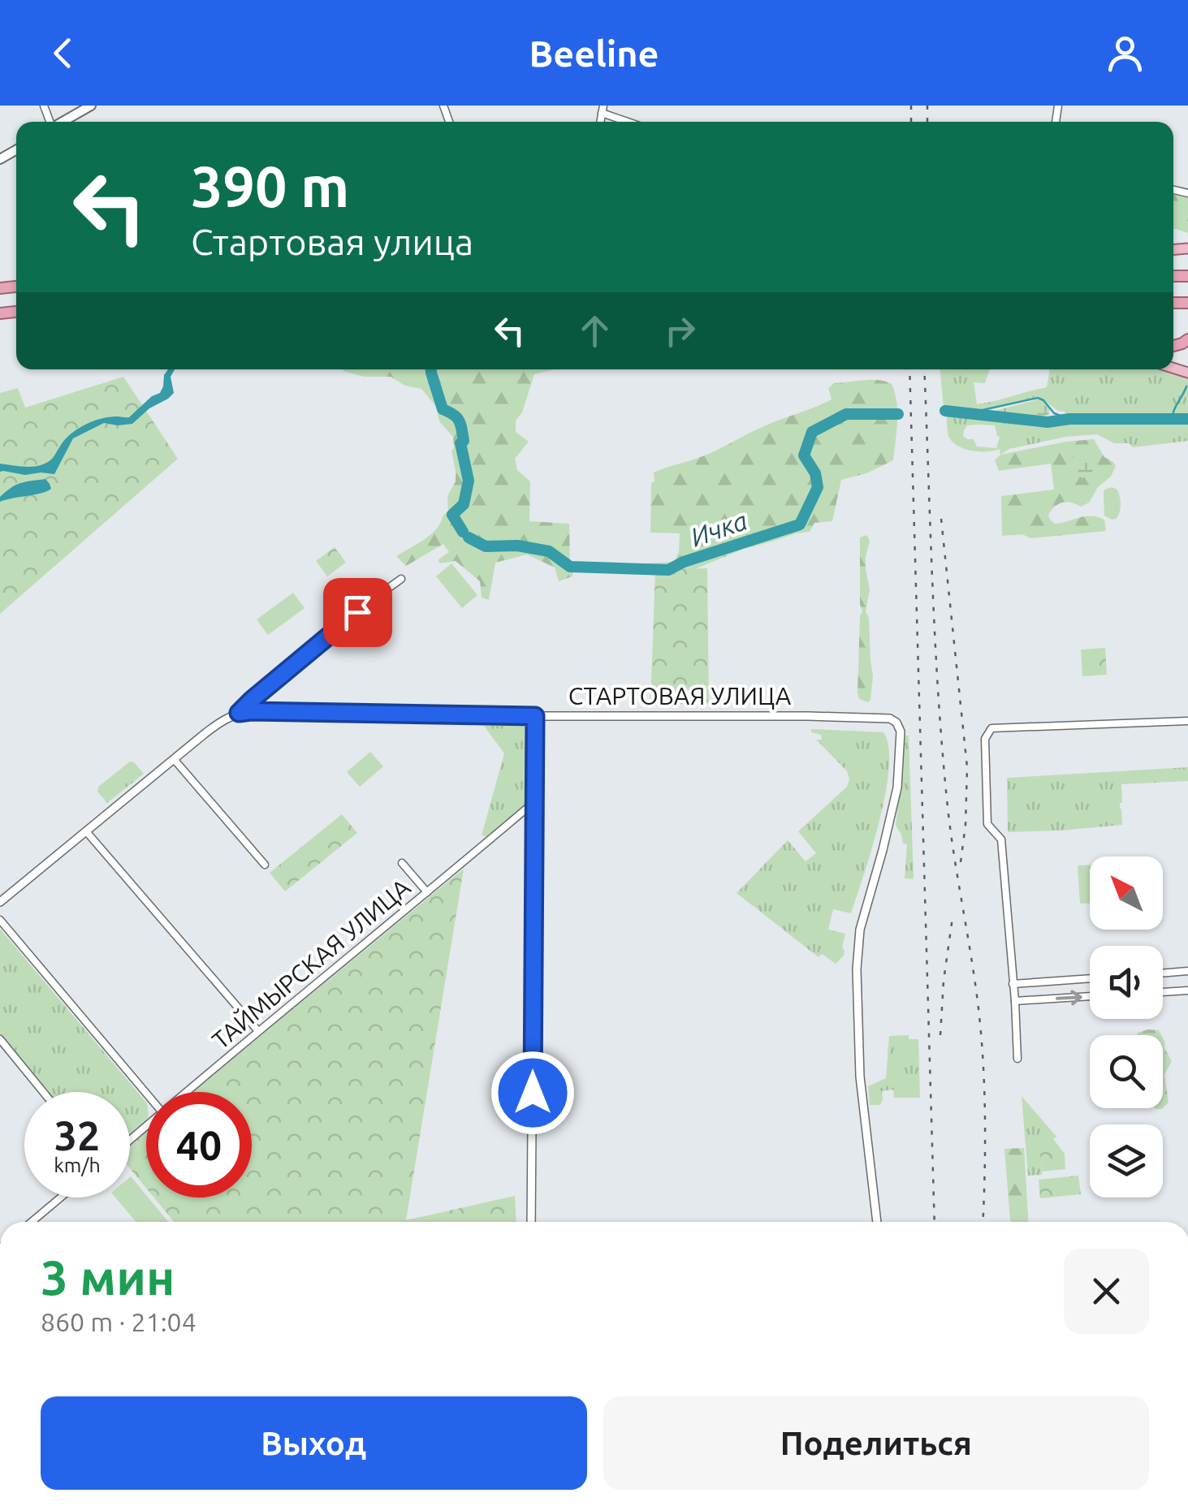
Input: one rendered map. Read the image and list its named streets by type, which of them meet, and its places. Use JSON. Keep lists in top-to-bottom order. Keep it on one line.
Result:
{"streets":{"street":["СТАРТОВАЯ УЛИЦА","ТАЙМЫРСКАЯ УЛИЦА"]},"water":["Ичка"],"north":"top left","page":{"header":"Beeline","turn":["390 m","Стартовая улица"],"speed":"32 km/h","limit":"40","heading":["3 мин","860 m · 21:04"],"buttons":["Выход","Поделиться"]}}
